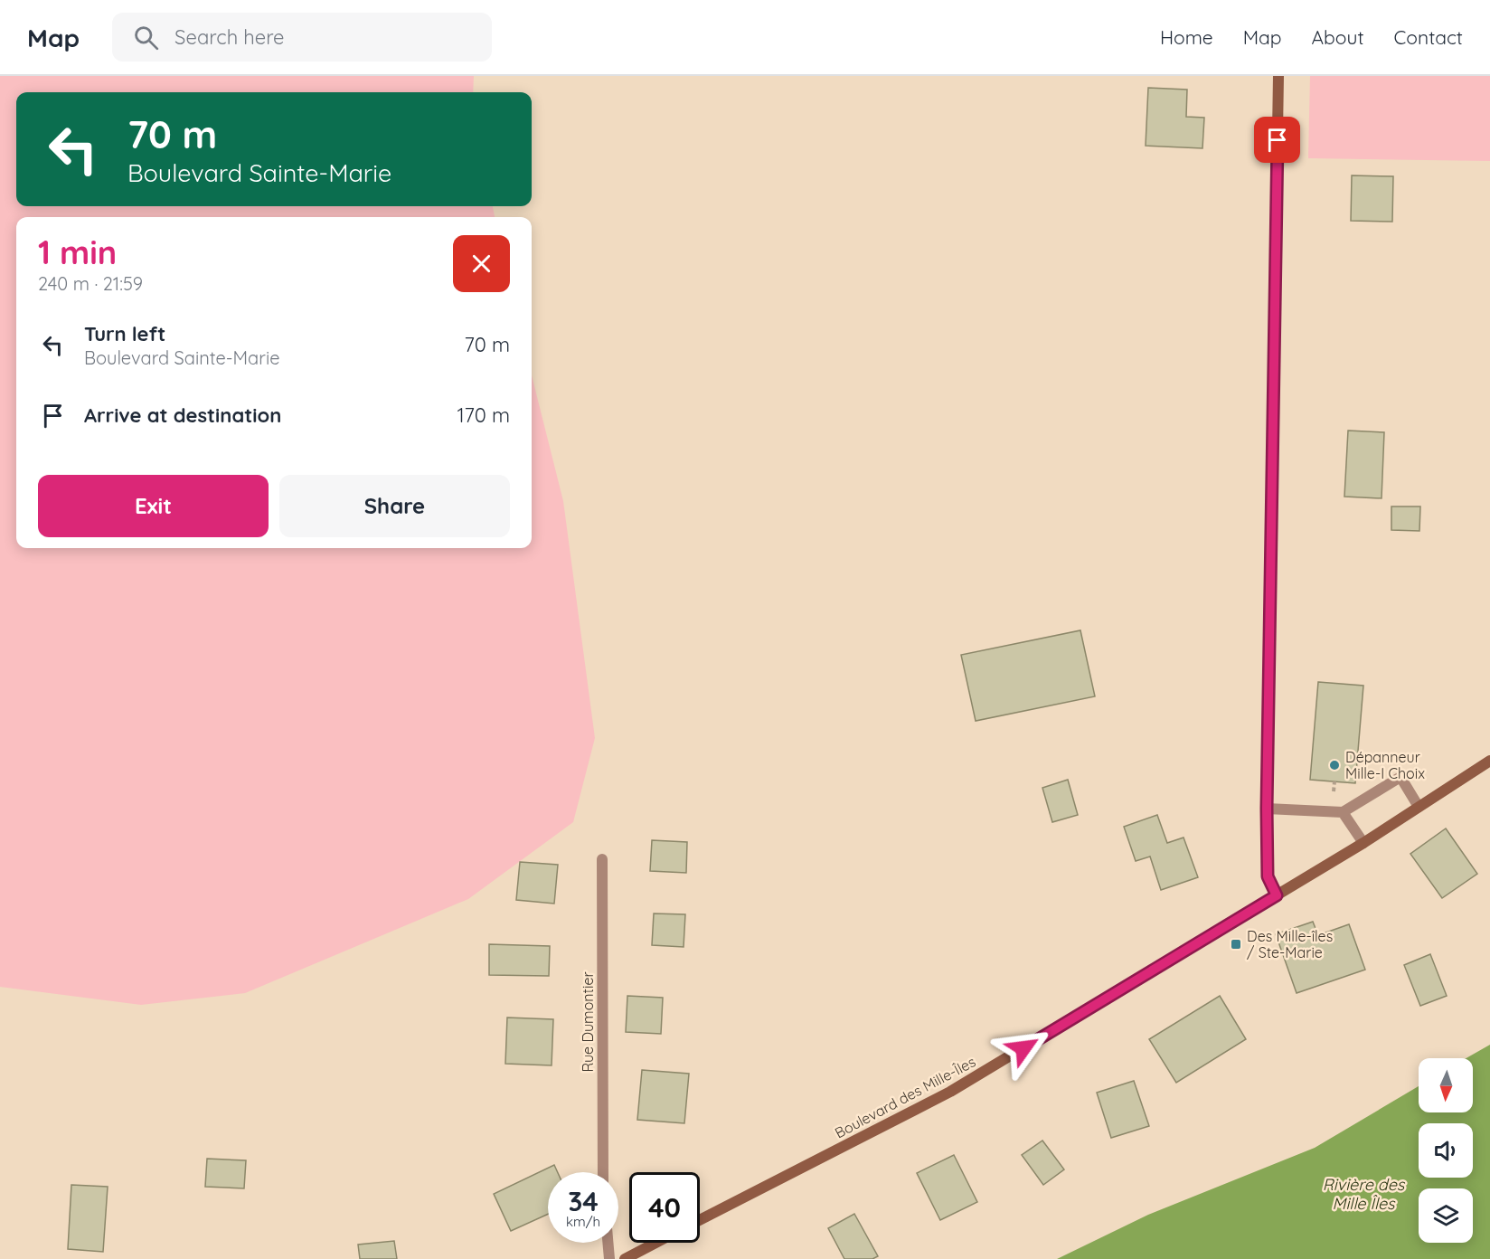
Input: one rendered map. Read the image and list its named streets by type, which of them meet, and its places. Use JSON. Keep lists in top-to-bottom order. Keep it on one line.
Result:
{"streets":{"street":["Rue Dumontier","Boulevard des Mille-Îles"]},"water":["Rivière des Mille Îles"],"places":{"other":["Dépanneur Mille-I Choix"],"transit":["Des Mille-îles / Ste-Marie"]},"north":"bottom","page":{"header":"Map","search":"Search here","nav":["Home","Map","About","Contact"],"turn":["70 m","Boulevard Sainte-Marie"],"heading":["1 min","240 m · 21:59"],"list":[{"name":"Turn left","note":"Boulevard Sainte-Marie","value":"70 m"},{"name":"Arrive at destination","value":"170 m"}],"buttons":["Exit","Share"],"speed":"34 km/h","limit":"40"}}
